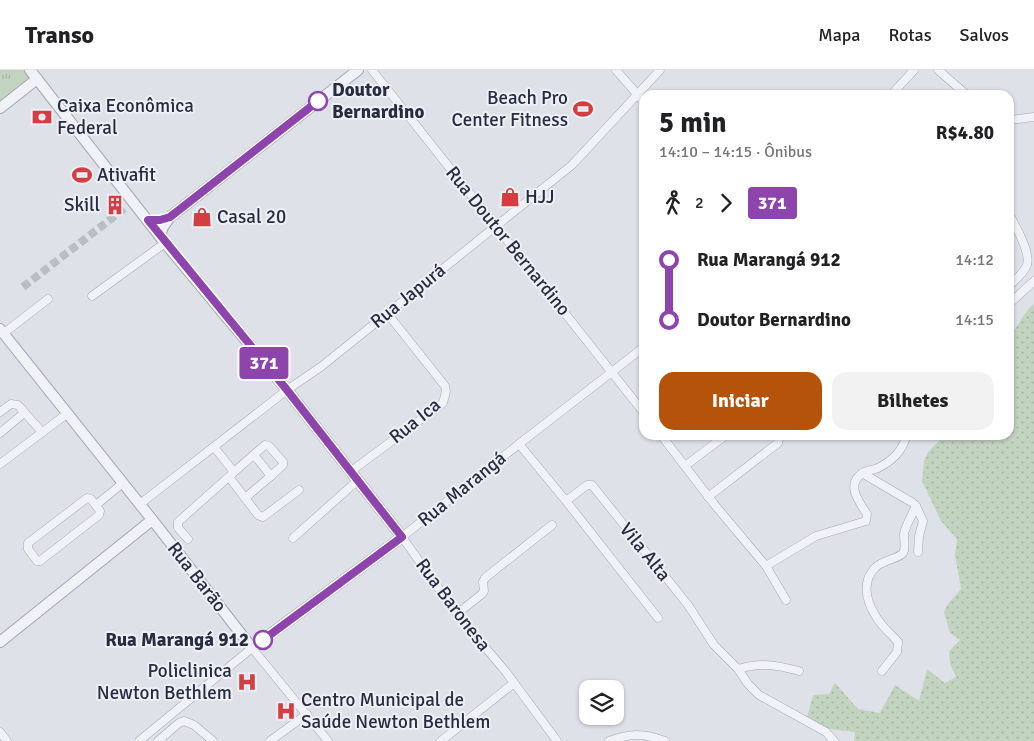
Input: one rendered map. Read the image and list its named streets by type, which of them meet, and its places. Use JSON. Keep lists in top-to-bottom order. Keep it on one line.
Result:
{"streets":{"street":["Rua Doutor Bernardino","Rua Japurá","Rua Ica","Rua Marangá","Vila Alta","Rua Barão","Rua Baronesa"]},"crossings":[["Rua Doutor Bernardino","Rua Japurá"],["Rua Doutor Bernardino","Rua Marangá"],["Rua Japurá","Rua Ica"],["Rua Japurá","Rua Barão"],["Rua Japurá","Rua Baronesa"],["Rua Ica","Rua Baronesa"],["Rua Marangá","Vila Alta"],["Rua Marangá","Rua Barão"],["Rua Marangá","Rua Baronesa"]],"places":{"other":["Doutor Bernardino","Rua Marangá 912"],"sports":["Beach Pro Center Fitness","Ativafit"],"bank":["Caixa Econômica Federal"],"shop":["HJJ","Casal 20"],"building":["Skill"],"hospital":["Policlinica Newton Bethlem","Centro Municipal de Saúde Newton Bethlem"]},"lines":["bus line 371"],"page":{"header":"Transo","nav":["Mapa","Rotas","Salvos"],"on_map":"371","heading":["5 min","14:10 – 14:15 · Ônibus","R$4.80"],"legs":["2","371"],"list":[{"name":"Rua Marangá 912","value":"14:12"},{"name":"Doutor Bernardino","value":"14:15"}],"buttons":["Iniciar","Bilhetes"]}}
